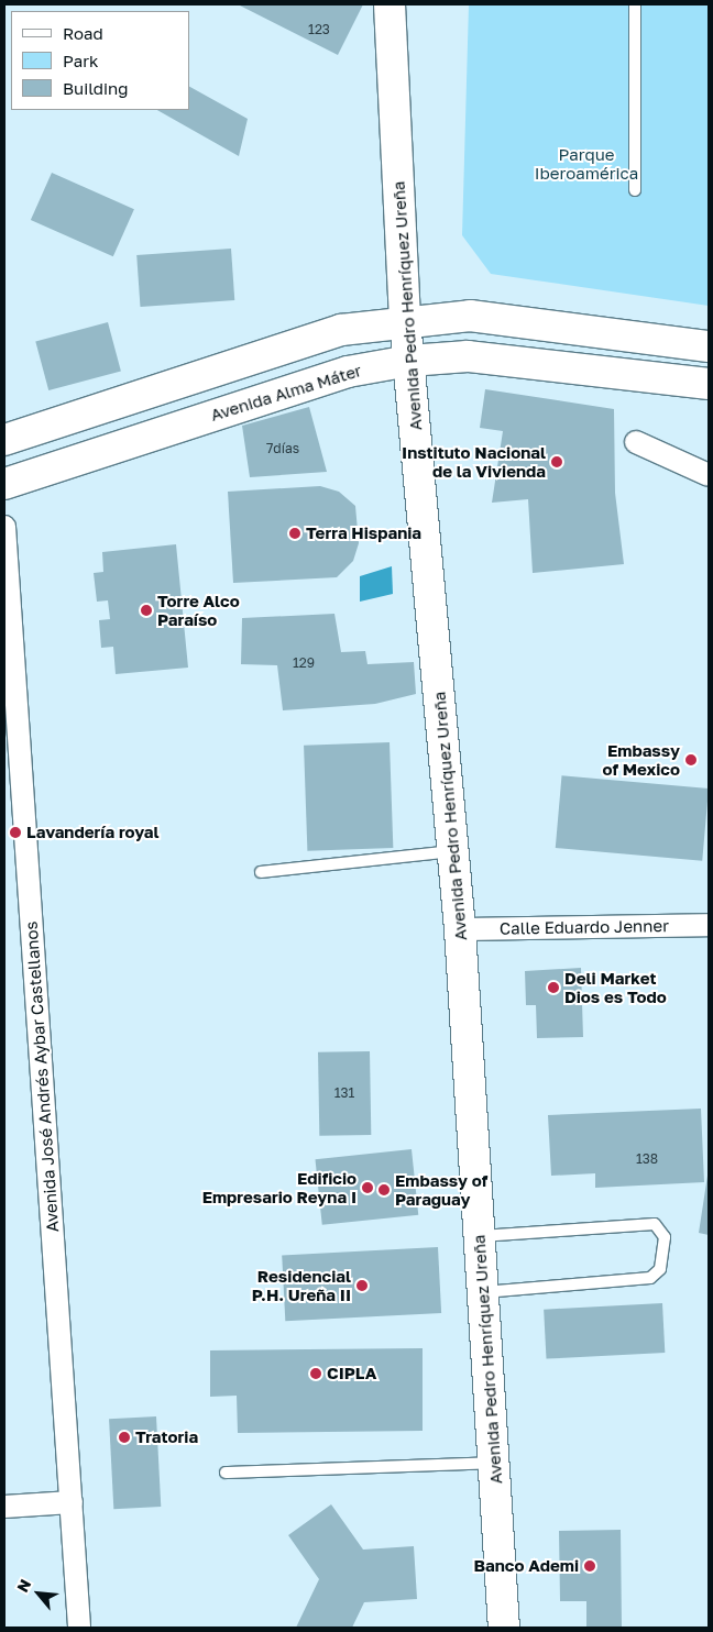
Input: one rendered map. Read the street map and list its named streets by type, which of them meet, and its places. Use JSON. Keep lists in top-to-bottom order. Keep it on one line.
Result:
{"streets":{"main road":["Avenida Pedro Henríquez Ureña","Avenida Alma Máter"],"street":["Calle Eduardo Jenner","Avenida José Andrés Aybar Castellanos"]},"crossings":[["Avenida Pedro Henríquez Ureña","Avenida Alma Máter"],["Avenida Pedro Henríquez Ureña","Calle Eduardo Jenner"]],"parks":["Parque Iberoamérica"],"places":["Instituto Nacional de la Vivienda","Terra Hispania","Torre Alco Paraíso","Embassy of Mexico","Lavandería royal","Deli Market Dios es Todo","Edificio Empresario Reyna I","Embassy of Paraguay","Residencial P.H. Ureña II","CIPLA","Tratoria","Banco Ademi"],"house_numbers":["123","7días","129","131","138"],"legend":["Road","Park","Building"],"north":"top left"}
